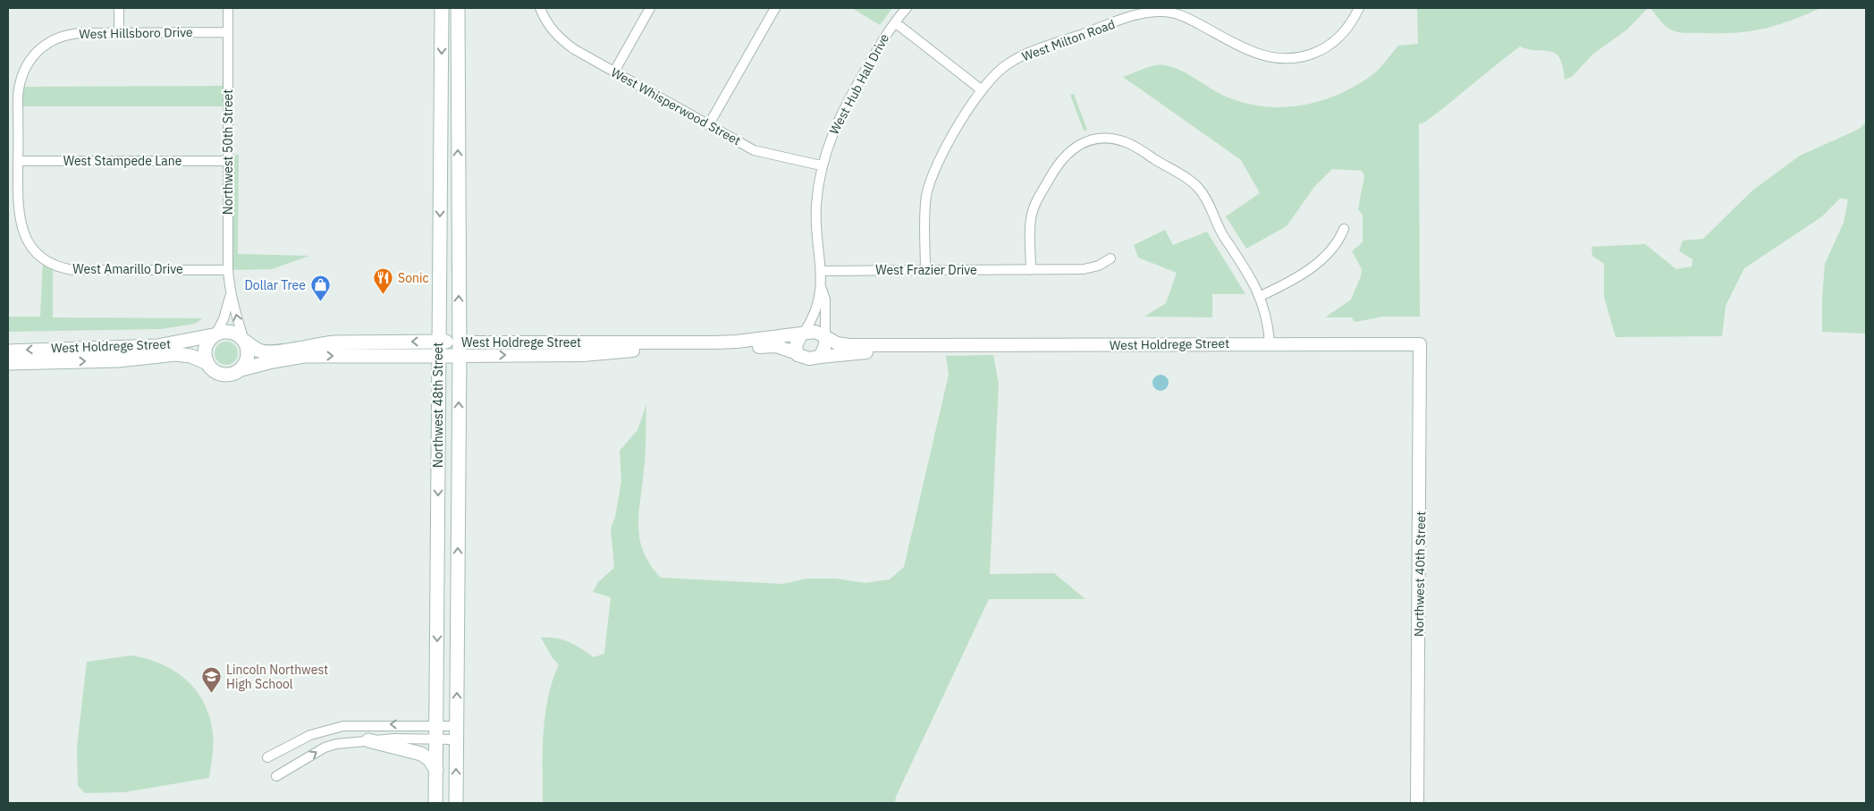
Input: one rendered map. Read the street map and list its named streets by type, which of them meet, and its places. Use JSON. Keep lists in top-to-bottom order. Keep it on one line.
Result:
{"streets":{"main road":["West Holdrege Street","Northwest 48th Street"],"street":["West Hillsboro Drive","West Milton Road","West Hub Hall Drive","West Whisperwood Street","Northwest 50th Street","West Stampede Lane","West Amarillo Drive","West Frazier Drive","Northwest 40th Street"]},"crossings":[["West Hillsboro Drive","Northwest 50th Street"],["West Milton Road","West Frazier Drive"],["West Hub Hall Drive","West Whisperwood Street"],["West Hub Hall Drive","West Frazier Drive"],["Northwest 50th Street","West Stampede Lane"],["Northwest 50th Street","West Amarillo Drive"],["Northwest 50th Street","West Holdrege Street"],["West Stampede Lane","West Amarillo Drive"],["West Holdrege Street","Northwest 48th Street"],["West Holdrege Street","Northwest 40th Street"]],"places":{"restaurant":["Sonic"],"shop":["Dollar Tree"],"school or university":["Lincoln Northwest High School"]}}
